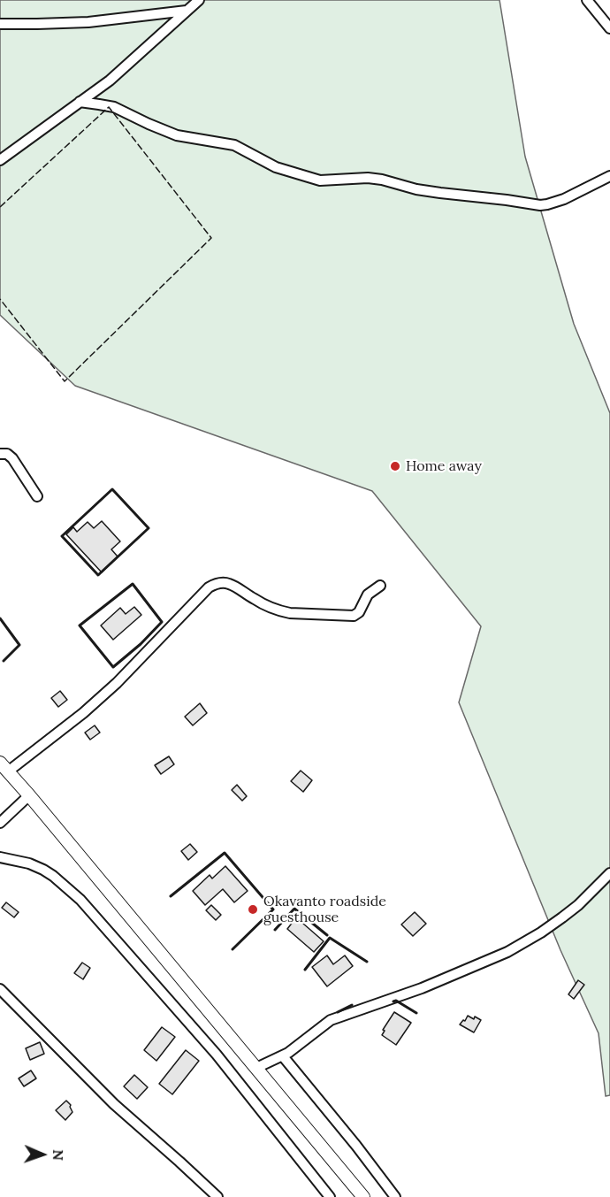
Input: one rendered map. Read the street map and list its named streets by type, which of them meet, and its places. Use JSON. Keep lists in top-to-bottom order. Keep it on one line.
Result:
{"places":["Home away","Okavanto roadside guesthouse"],"north":"right"}
